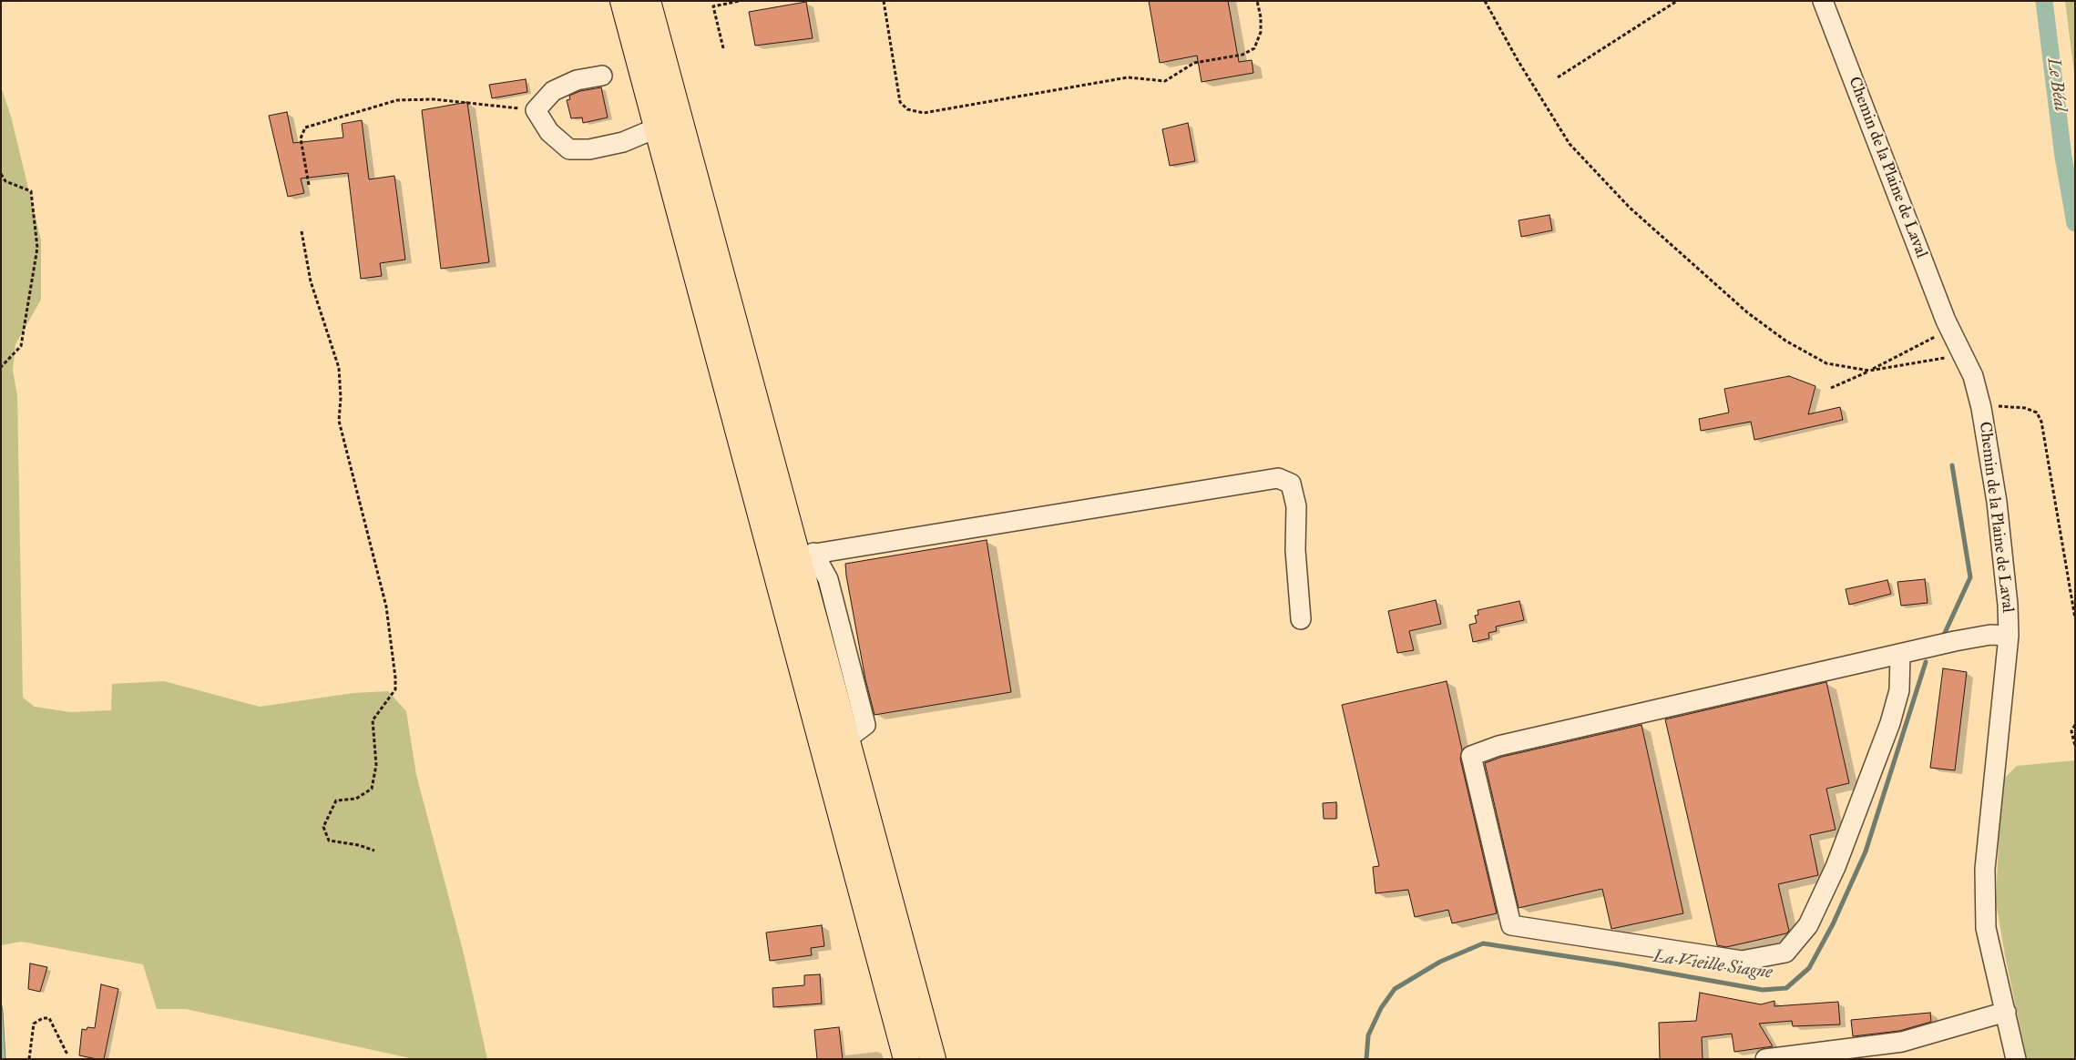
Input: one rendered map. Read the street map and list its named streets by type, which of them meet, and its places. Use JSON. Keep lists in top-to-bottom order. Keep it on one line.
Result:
{"streets":{"street":["Chemin de la Plaine de Laval"]},"water":["Le Béal","La Vieille Siagne"]}
